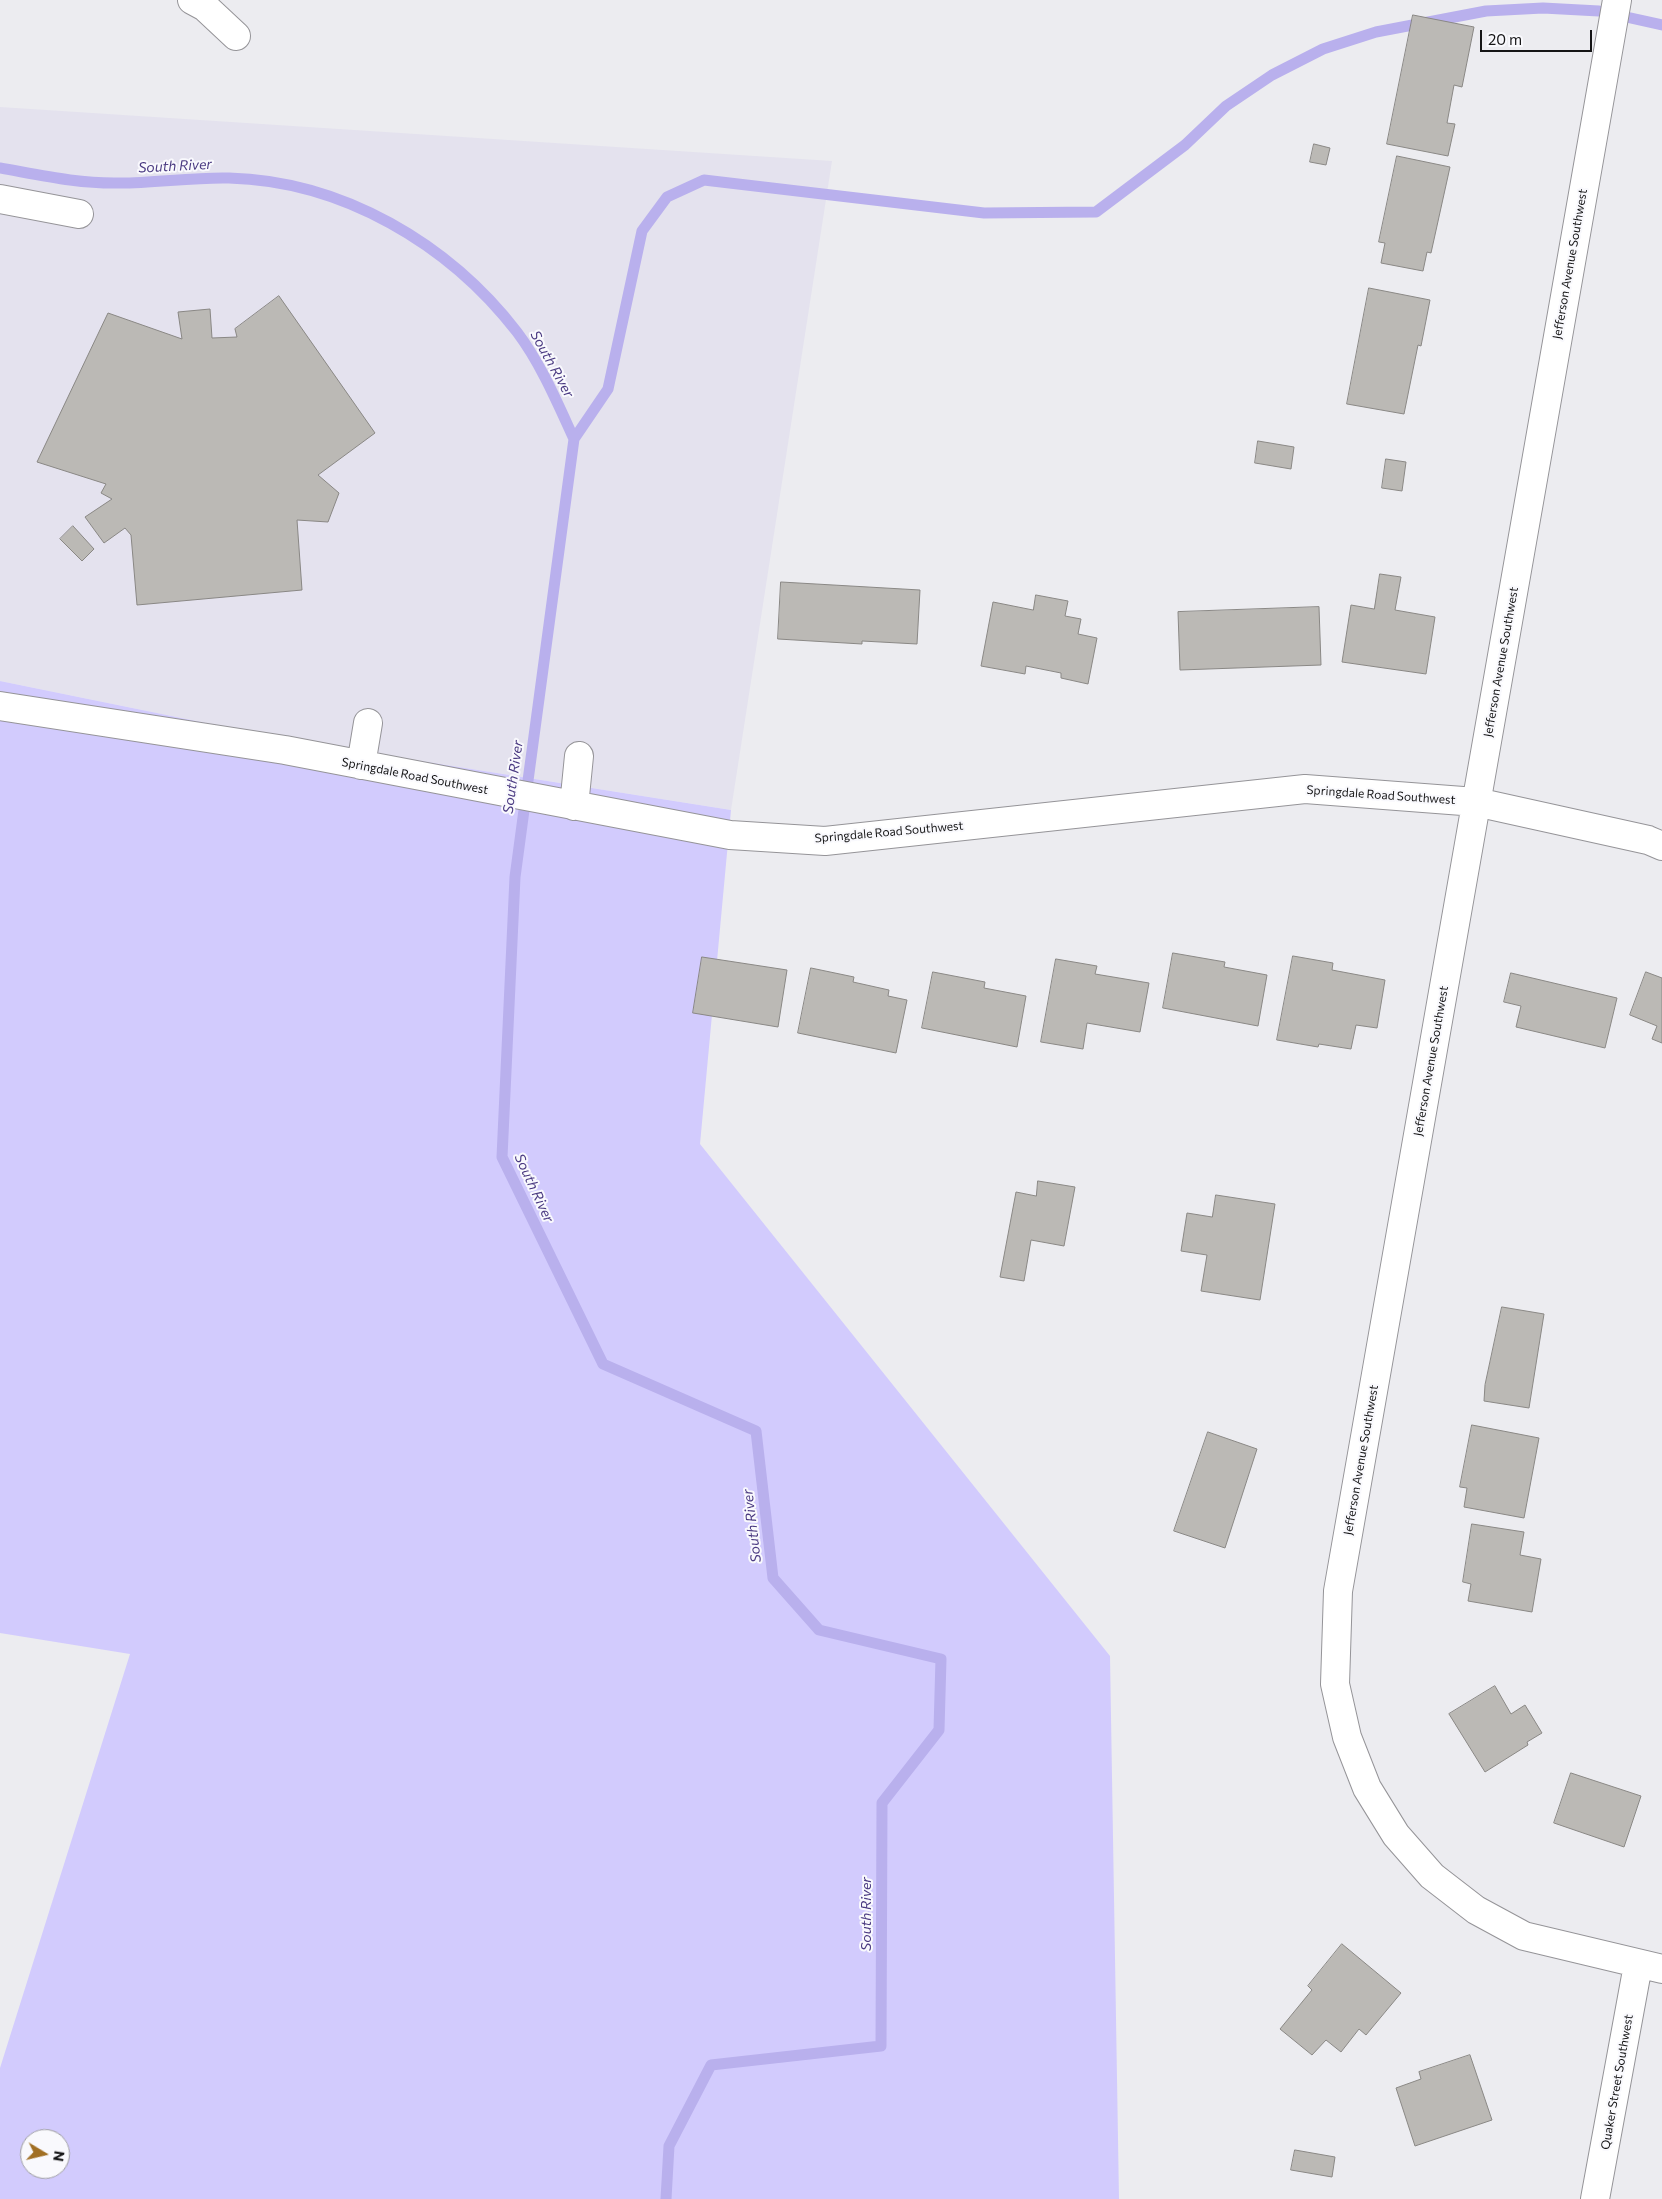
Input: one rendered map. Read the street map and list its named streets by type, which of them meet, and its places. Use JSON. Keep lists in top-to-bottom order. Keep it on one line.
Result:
{"streets":{"street":["Jefferson Avenue Southwest","Springdale Road Southwest","Quaker Street Southwest"]},"crossings":[["Jefferson Avenue Southwest","Springdale Road Southwest"],["Jefferson Avenue Southwest","Quaker Street Southwest"]],"water":["South River"],"scale_bar":"20 m","north":"right"}
